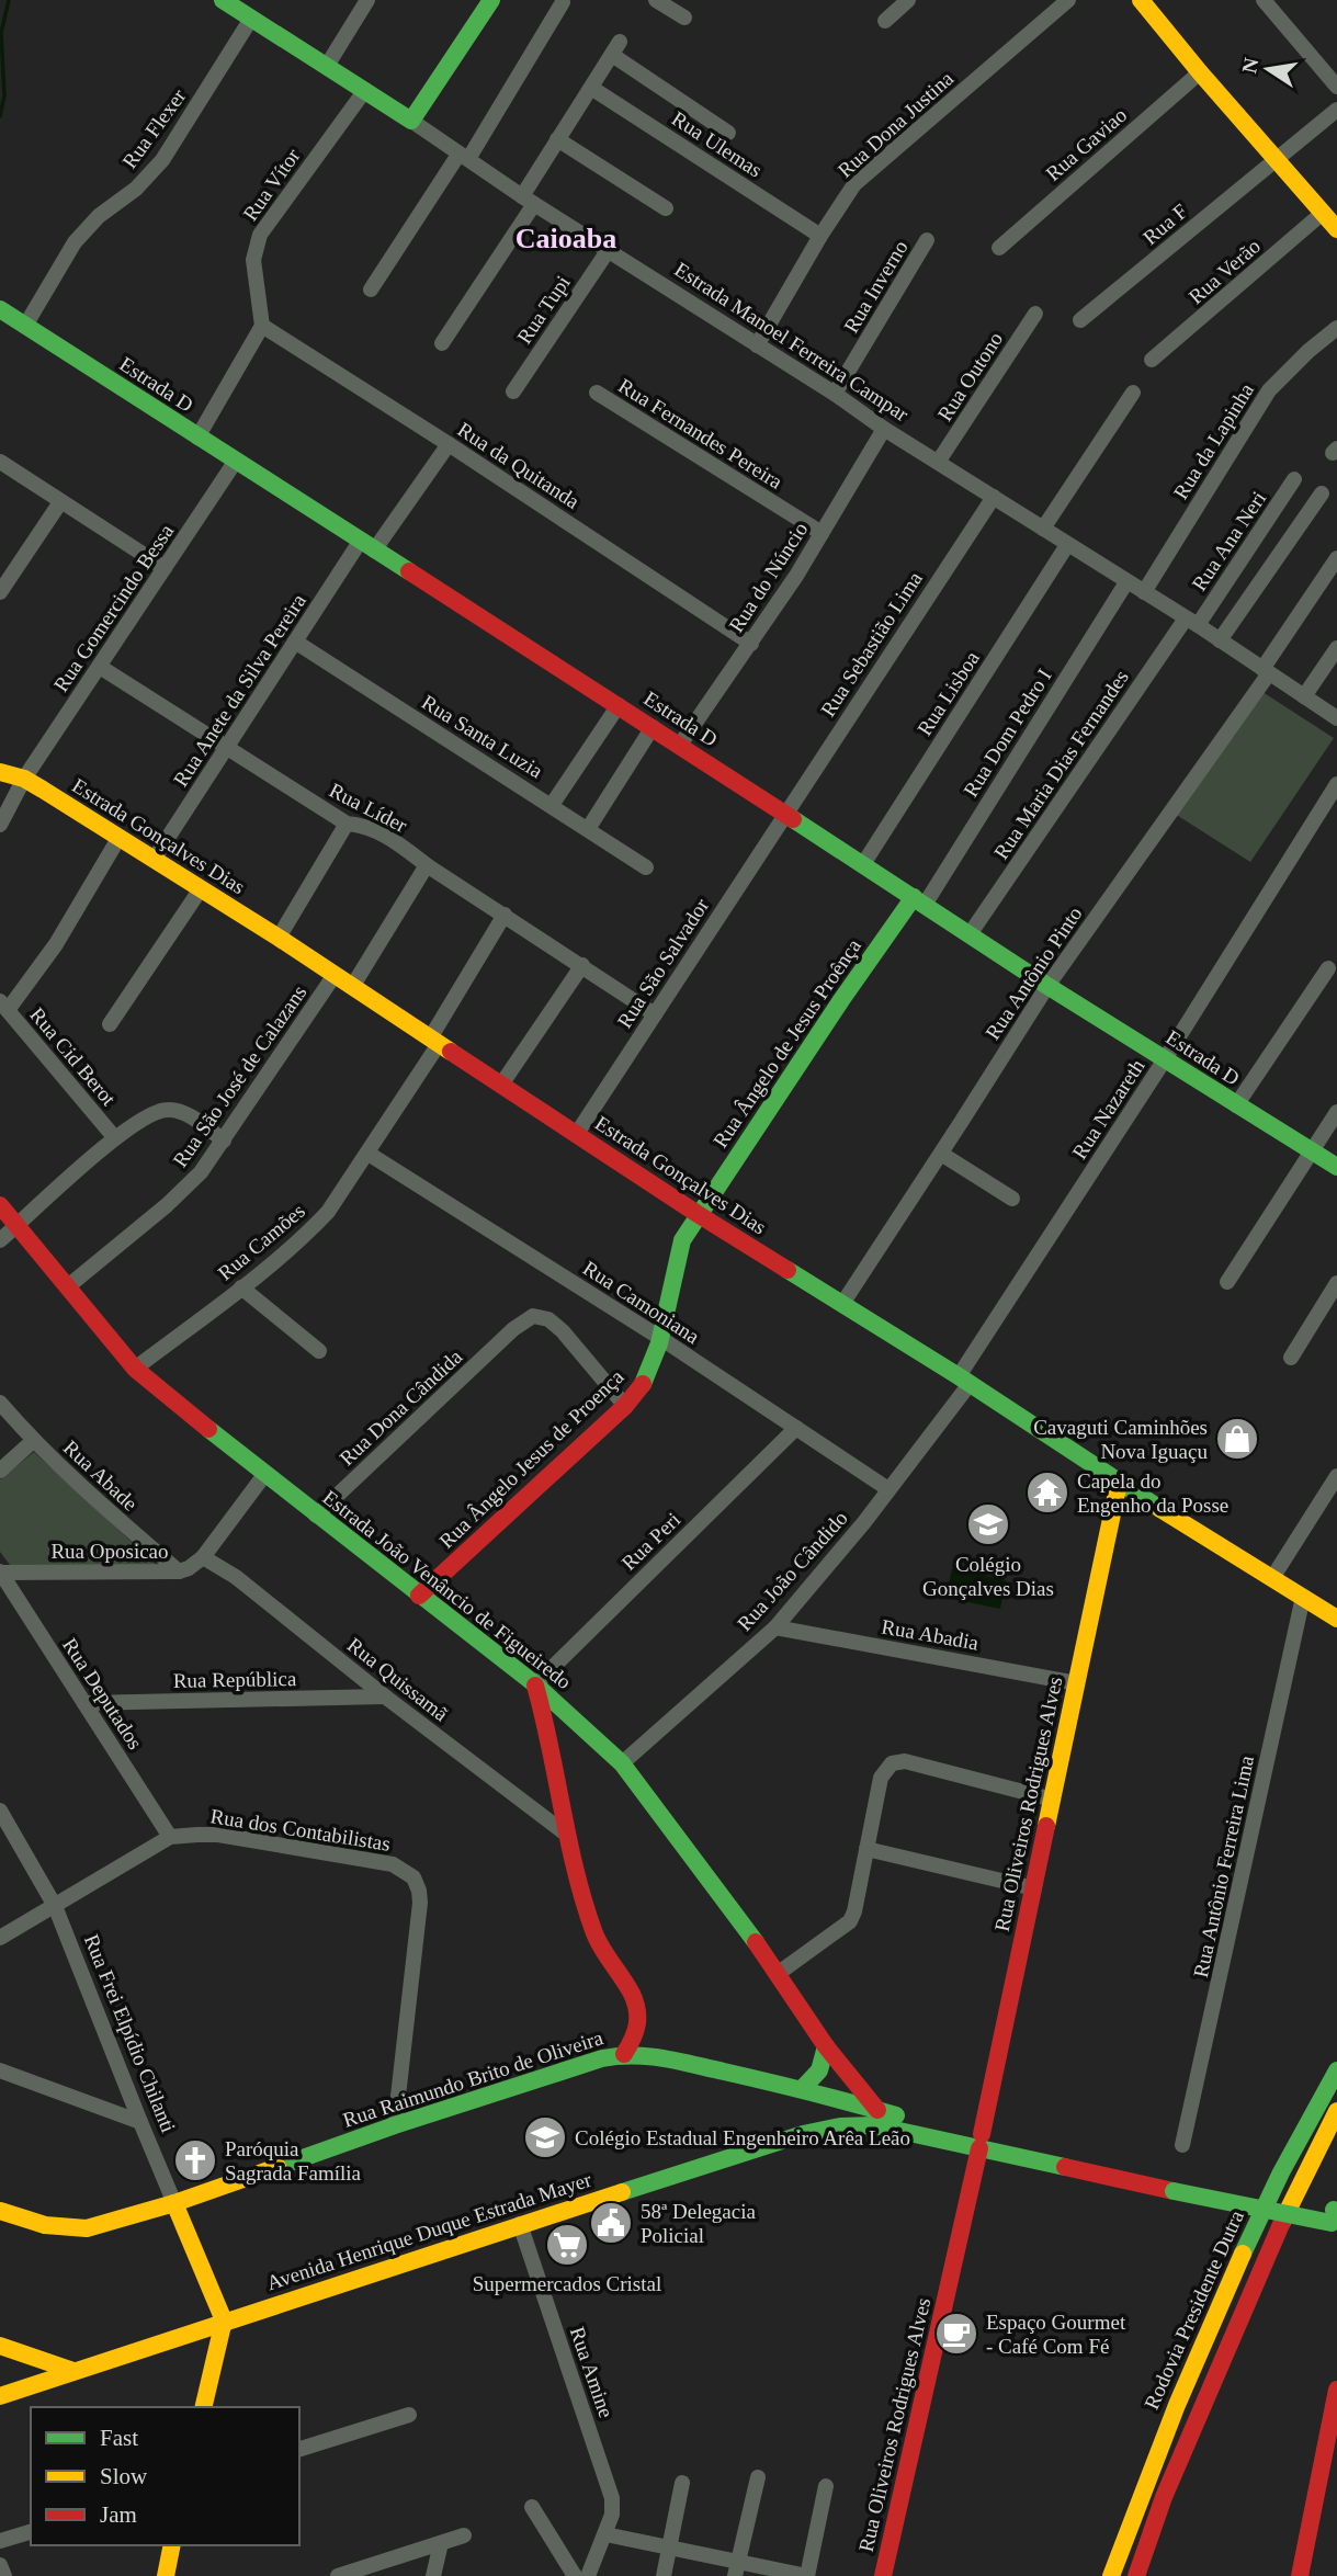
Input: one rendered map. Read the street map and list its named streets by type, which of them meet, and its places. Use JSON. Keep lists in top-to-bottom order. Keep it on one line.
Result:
{"streets":{"main road":["Estrada Manoel Ferreira Campar","Estrada D","Estrada Gonçalves Dias","Rua Ângelo de Jesus Proênça","Rua Ângelo Jesus de Proença","Estrada João Venâncio de Figueiredo","Rua Oliveiros Rodrigues Alves","Rua Frei Elpídio Chilanti","Rua Raimundo Brito de Oliveira","Avenida Henrique Duque Estrada Mayer","Rodovia Presidente Dutra"],"street":["Rua Dona Justina","Rua Flexer","Rua Ulemas","Rua Gaviao","Rua Vítor","Rua F","Rua Verão","Rua Inverno","Rua Tupi","Rua Outono","Rua Fernandes Pereira","Rua da Lapinha","Rua da Quitanda","Rua Ana Neri","Rua do Núncio","Rua Gomercindo Bessa","Rua Sebastião Lima","Rua Anete da Silva Pereira","Rua Lisboa","Rua Dom Pedro I","Rua Santa Luzia","Rua Maria Dias Fernandes","Rua Líder","Rua São Salvador","Rua Antônio Pinto","Rua Cid Berot","Rua São José de Calazans","Rua Nazareth","Rua Camões","Rua Camoniana","Rua Dona Cândida","Rua Abade","Rua Peri","Rua Oposicao","Rua João Cândido","Rua Abadia","Rua República","Rua Quissamã","Rua Deputados","Rua dos Contabilistas","Rua Antônio Ferreira Lima","Rua Amine"]},"crossings":[["Rua Dona Justina","Rua Ulemas"],["Rua Dona Justina","Estrada Manoel Ferreira Campar"],["Rua Flexer","Estrada Manoel Ferreira Campar"],["Rua Flexer","Estrada D"],["Rua Vítor","Estrada Manoel Ferreira Campar"],["Rua Vítor","Rua da Quitanda"],["Rua Inverno","Estrada Manoel Ferreira Campar"],["Rua Tupi","Estrada Manoel Ferreira Campar"],["Estrada Manoel Ferreira Campar","Rua Outono"],["Estrada Manoel Ferreira Campar","Rua da Lapinha"],["Estrada Manoel Ferreira Campar","Rua Ana Neri"],["Estrada Manoel Ferreira Campar","Rua do Núncio"],["Estrada Manoel Ferreira Campar","Rua Sebastião Lima"],["Estrada Manoel Ferreira Campar","Rua Lisboa"],["Estrada Manoel Ferreira Campar","Rua Dom Pedro I"],["Estrada Manoel Ferreira Campar","Rua Maria Dias Fernandes"],["Estrada Manoel Ferreira Campar","Rua Antônio Pinto"],["Estrada D","Rua do Núncio"],["Estrada D","Rua Gomercindo Bessa"],["Estrada D","Rua Sebastião Lima"],["Estrada D","Rua Anete da Silva Pereira"],["Estrada D","Rua Lisboa"],["Estrada D","Rua Dom Pedro I"],["Estrada D","Rua Maria Dias Fernandes"],["Estrada D","Rua São Salvador"],["Estrada D","Rua Antônio Pinto"],["Estrada D","Rua Ângelo de Jesus Proênça"],["Estrada D","Rua Nazareth"],["Rua Fernandes Pereira","Rua do Núncio"],["Rua da Quitanda","Rua do Núncio"],["Rua da Quitanda","Rua Anete da Silva Pereira"],["Rua Ana Neri","Rua Maria Dias Fernandes"],["Rua Gomercindo Bessa","Rua Líder"],["Rua Gomercindo Bessa","Estrada Gonçalves Dias"],["Rua Sebastião Lima","Rua São Salvador"],["Rua Anete da Silva Pereira","Rua Santa Luzia"],["Rua Anete da Silva Pereira","Rua Líder"],["Rua Anete da Silva Pereira","Estrada Gonçalves Dias"],["Rua Dom Pedro I","Rua Ângelo de Jesus Proênça"],["Rua Líder","Rua São Salvador"],["Rua Líder","Rua Camões"],["Estrada Gonçalves Dias","Rua São Salvador"],["Estrada Gonçalves Dias","Rua Antônio Pinto"],["Estrada Gonçalves Dias","Rua Ângelo de Jesus Proênça"],["Estrada Gonçalves Dias","Rua São José de Calazans"],["Estrada Gonçalves Dias","Rua Nazareth"],["Estrada Gonçalves Dias","Rua Camões"],["Estrada Gonçalves Dias","Rua Ângelo Jesus de Proença"],["Estrada Gonçalves Dias","Rua João Cândido"],["Estrada Gonçalves Dias","Rua Oliveiros Rodrigues Alves"],["Estrada Gonçalves Dias","Rua Antônio Ferreira Lima"],["Rua Ângelo de Jesus Proênça","Rua Ângelo Jesus de Proença"],["Rua São José de Calazans","Estrada João Venâncio de Figueiredo"],["Rua Nazareth","Rua João Cândido"],["Rua Camões","Rua Camoniana"],["Rua Camões","Estrada João Venâncio de Figueiredo"],["Rua Camoniana","Rua Ângelo Jesus de Proença"],["Rua Camoniana","Rua Peri"],["Rua Camoniana","Rua João Cândido"],["Rua Dona Cândida","Rua Ângelo Jesus de Proença"],["Rua Dona Cândida","Estrada João Venâncio de Figueiredo"],["Rua Ângelo Jesus de Proença","Estrada João Venâncio de Figueiredo"],["Rua Abade","Rua Oposicao"],["Rua Peri","Estrada João Venâncio de Figueiredo"],["Rua Oposicao","Estrada João Venâncio de Figueiredo"],["Rua Oposicao","Rua Quissamã"],["Rua Oposicao","Rua Deputados"],["Rua João Cândido","Estrada João Venâncio de Figueiredo"],["Rua João Cândido","Rua Abadia"],["Estrada João Venâncio de Figueiredo","Rua Raimundo Brito de Oliveira"],["Estrada João Venâncio de Figueiredo","Avenida Henrique Duque Estrada Mayer"],["Rua Abadia","Rua Oliveiros Rodrigues Alves"],["Rua República","Rua Quissamã"],["Rua República","Rua Deputados"],["Rua Deputados","Rua dos Contabilistas"],["Rua dos Contabilistas","Rua Frei Elpídio Chilanti"],["Rua dos Contabilistas","Rua Raimundo Brito de Oliveira"],["Rua Frei Elpídio Chilanti","Rua Raimundo Brito de Oliveira"],["Rua Frei Elpídio Chilanti","Avenida Henrique Duque Estrada Mayer"],["Rua Raimundo Brito de Oliveira","Avenida Henrique Duque Estrada Mayer"],["Avenida Henrique Duque Estrada Mayer","Rua Amine"]],"districts":["Caioaba"],"places":{"shop":["Cavaguti Caminhões Nova Iguaçu"],"temple":["Capela do Engenho da Posse"],"school or university":["Colégio Gonçalves Dias","Colégio Estadual Engenheiro Arêa Leão"],"church":["Paróquia Sagrada Família"],"public building":["58ª Delegacia Policial"],"supermarket":["Supermercados Cristal"],"cafe":["Espaço Gourmet - Café Com Fé"]},"legend":["Fast","Slow","Jam"],"north":"left"}
